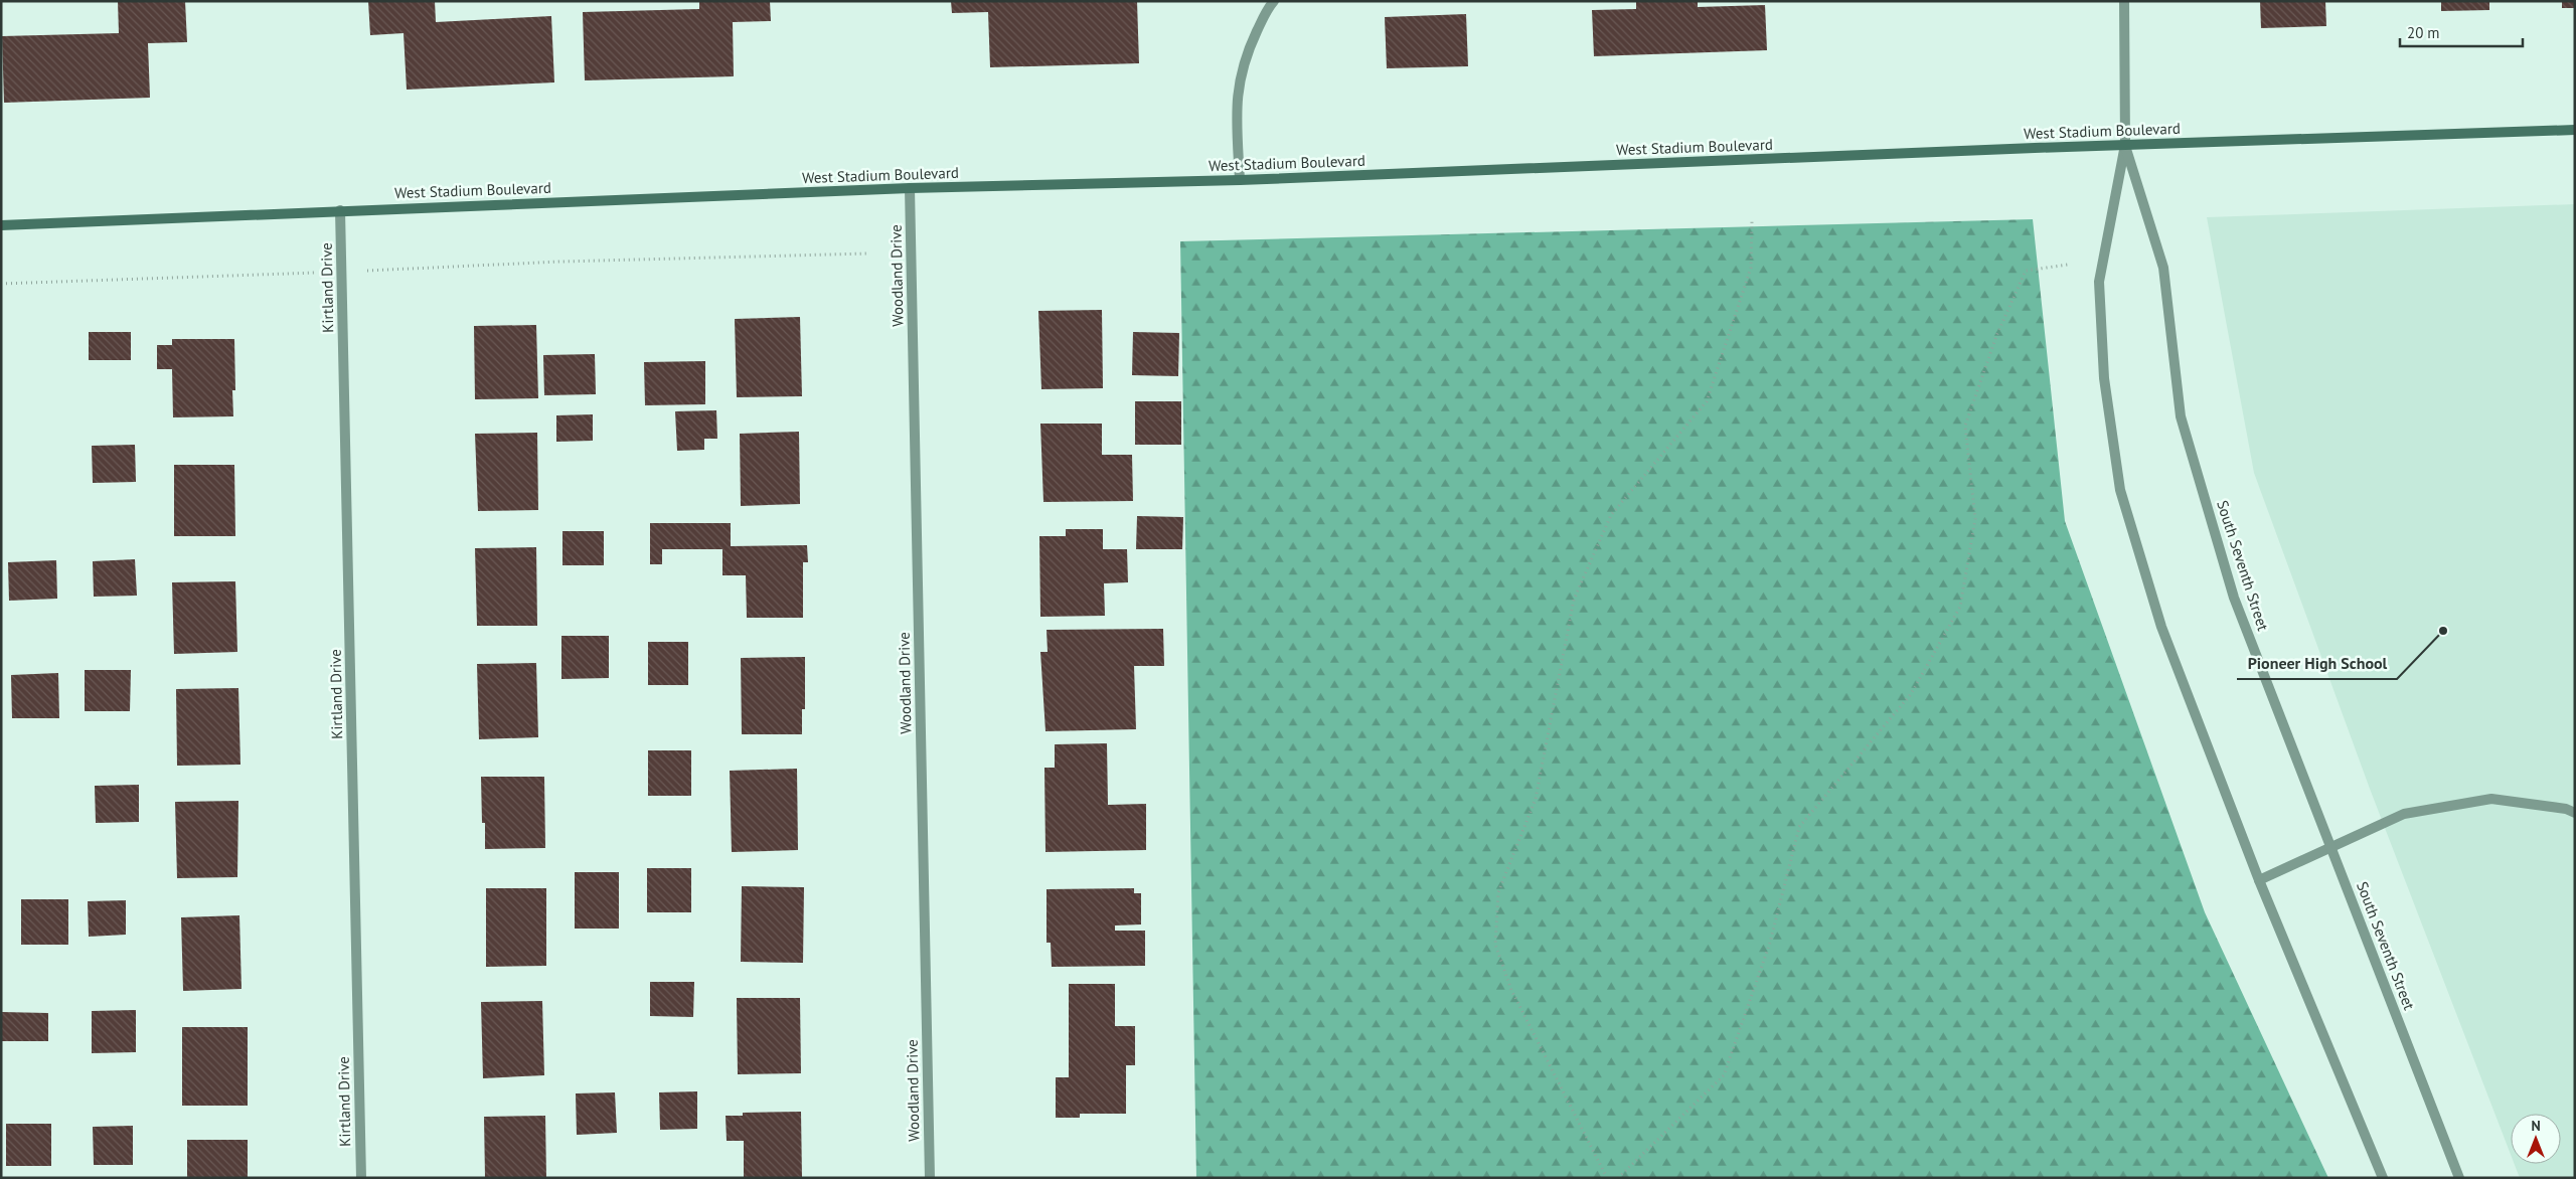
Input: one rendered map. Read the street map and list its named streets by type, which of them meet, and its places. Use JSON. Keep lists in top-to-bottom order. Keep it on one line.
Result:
{"streets":{"main road":["West Stadium Boulevard"],"street":["Woodland Drive","Kirtland Drive","South Seventh Street"]},"crossings":[["West Stadium Boulevard","Woodland Drive"],["West Stadium Boulevard","Kirtland Drive"],["West Stadium Boulevard","South Seventh Street"]],"places":["Pioneer High School"],"scale_bar":"20 m","north":"top"}
